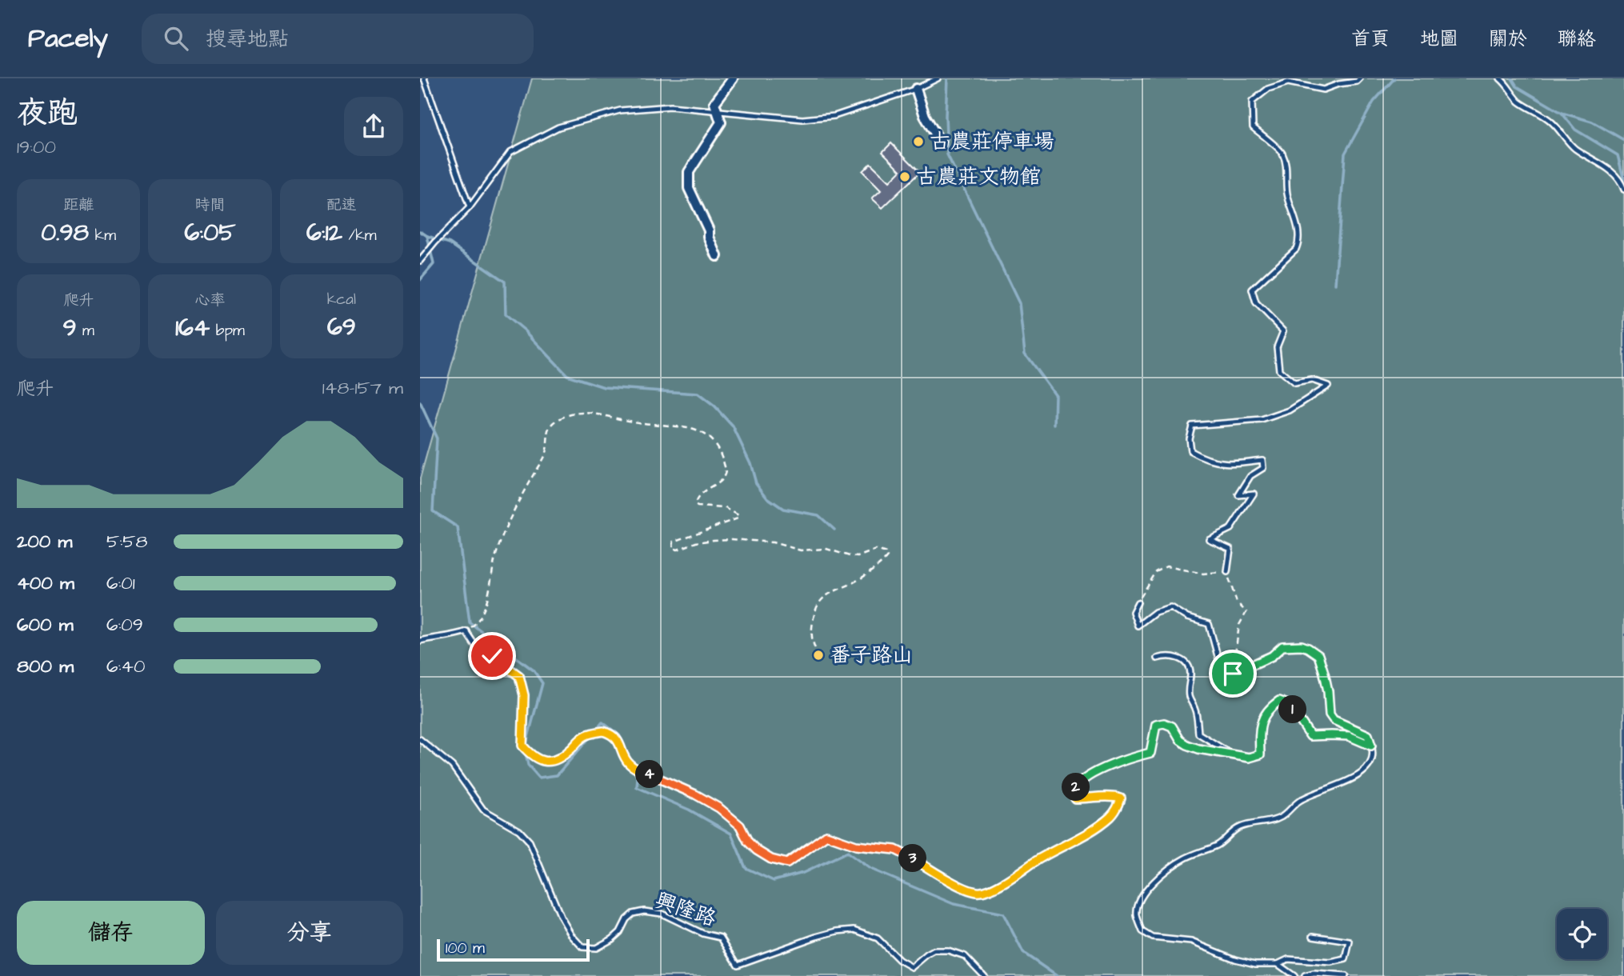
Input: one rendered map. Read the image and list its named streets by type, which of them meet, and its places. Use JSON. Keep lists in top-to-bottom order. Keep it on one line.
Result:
{"streets":{"lane":["興隆路"]},"places":["古農莊停車場","古農莊文物館","番子路山"],"scale_bar":"100 m","page":{"header":"Pacely","search":"搜尋地點","nav":["首頁","地圖","關於","聯絡"],"heading":["夜跑","19:00"],"stats":[["距離","0.98 km"],["時間","6:05"],["配速","6:12 /km"],["爬升","9 m"],["心率","164 bpm"],["kcal","69"]],"chart":["爬升","148–157 m"],"list":[{"name":"200 m","note":"5:58"},{"name":"400 m","note":"6:01"},{"name":"600 m","note":"6:09"},{"name":"800 m","note":"6:40"}],"pins":["1","4","2","3"],"buttons":["儲存","分享"],"scale":"100 m"}}
